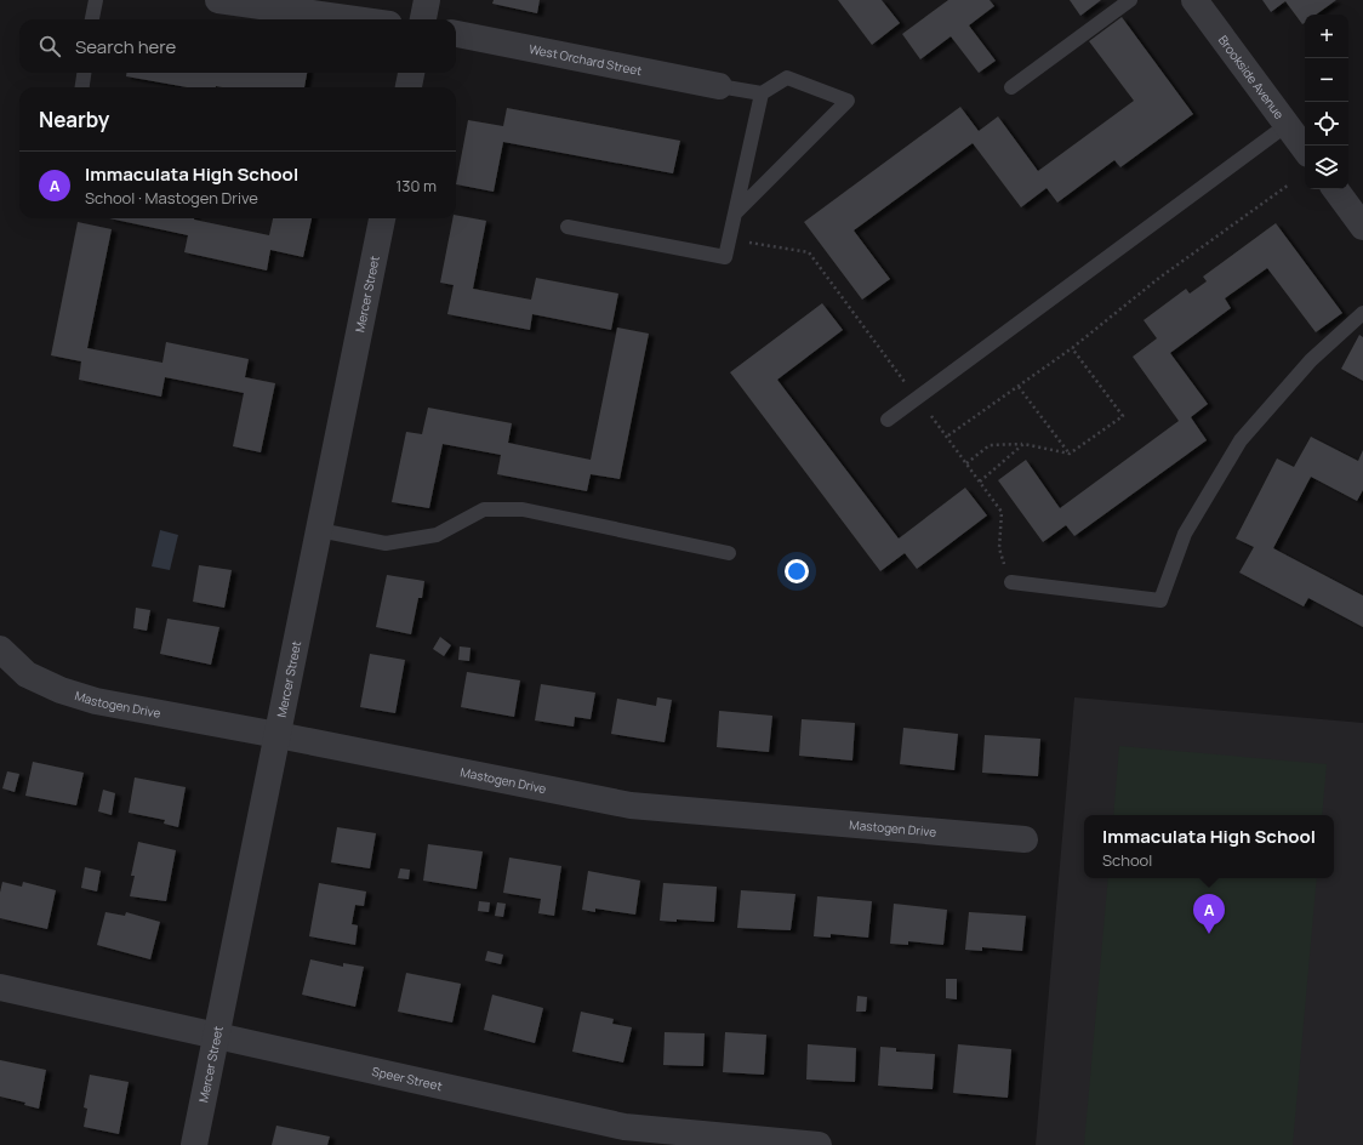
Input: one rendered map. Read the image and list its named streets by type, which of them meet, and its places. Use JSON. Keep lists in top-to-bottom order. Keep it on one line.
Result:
{"streets":{"street":["West Orchard Street","Brookside Avenue","Mercer Street","Mastogen Drive","Speer Street"]},"crossings":[["Mercer Street","Mastogen Drive"],["Mercer Street","Speer Street"]],"page":{"map_buttons":["+","−"],"search":"Search here","heading":"Nearby","list":[{"mark":"A","name":"Immaculata High School","note":"School · Mastogen Drive","value":"130 m"}],"popup":["Immaculata High School","School"],"pins":"A"}}
